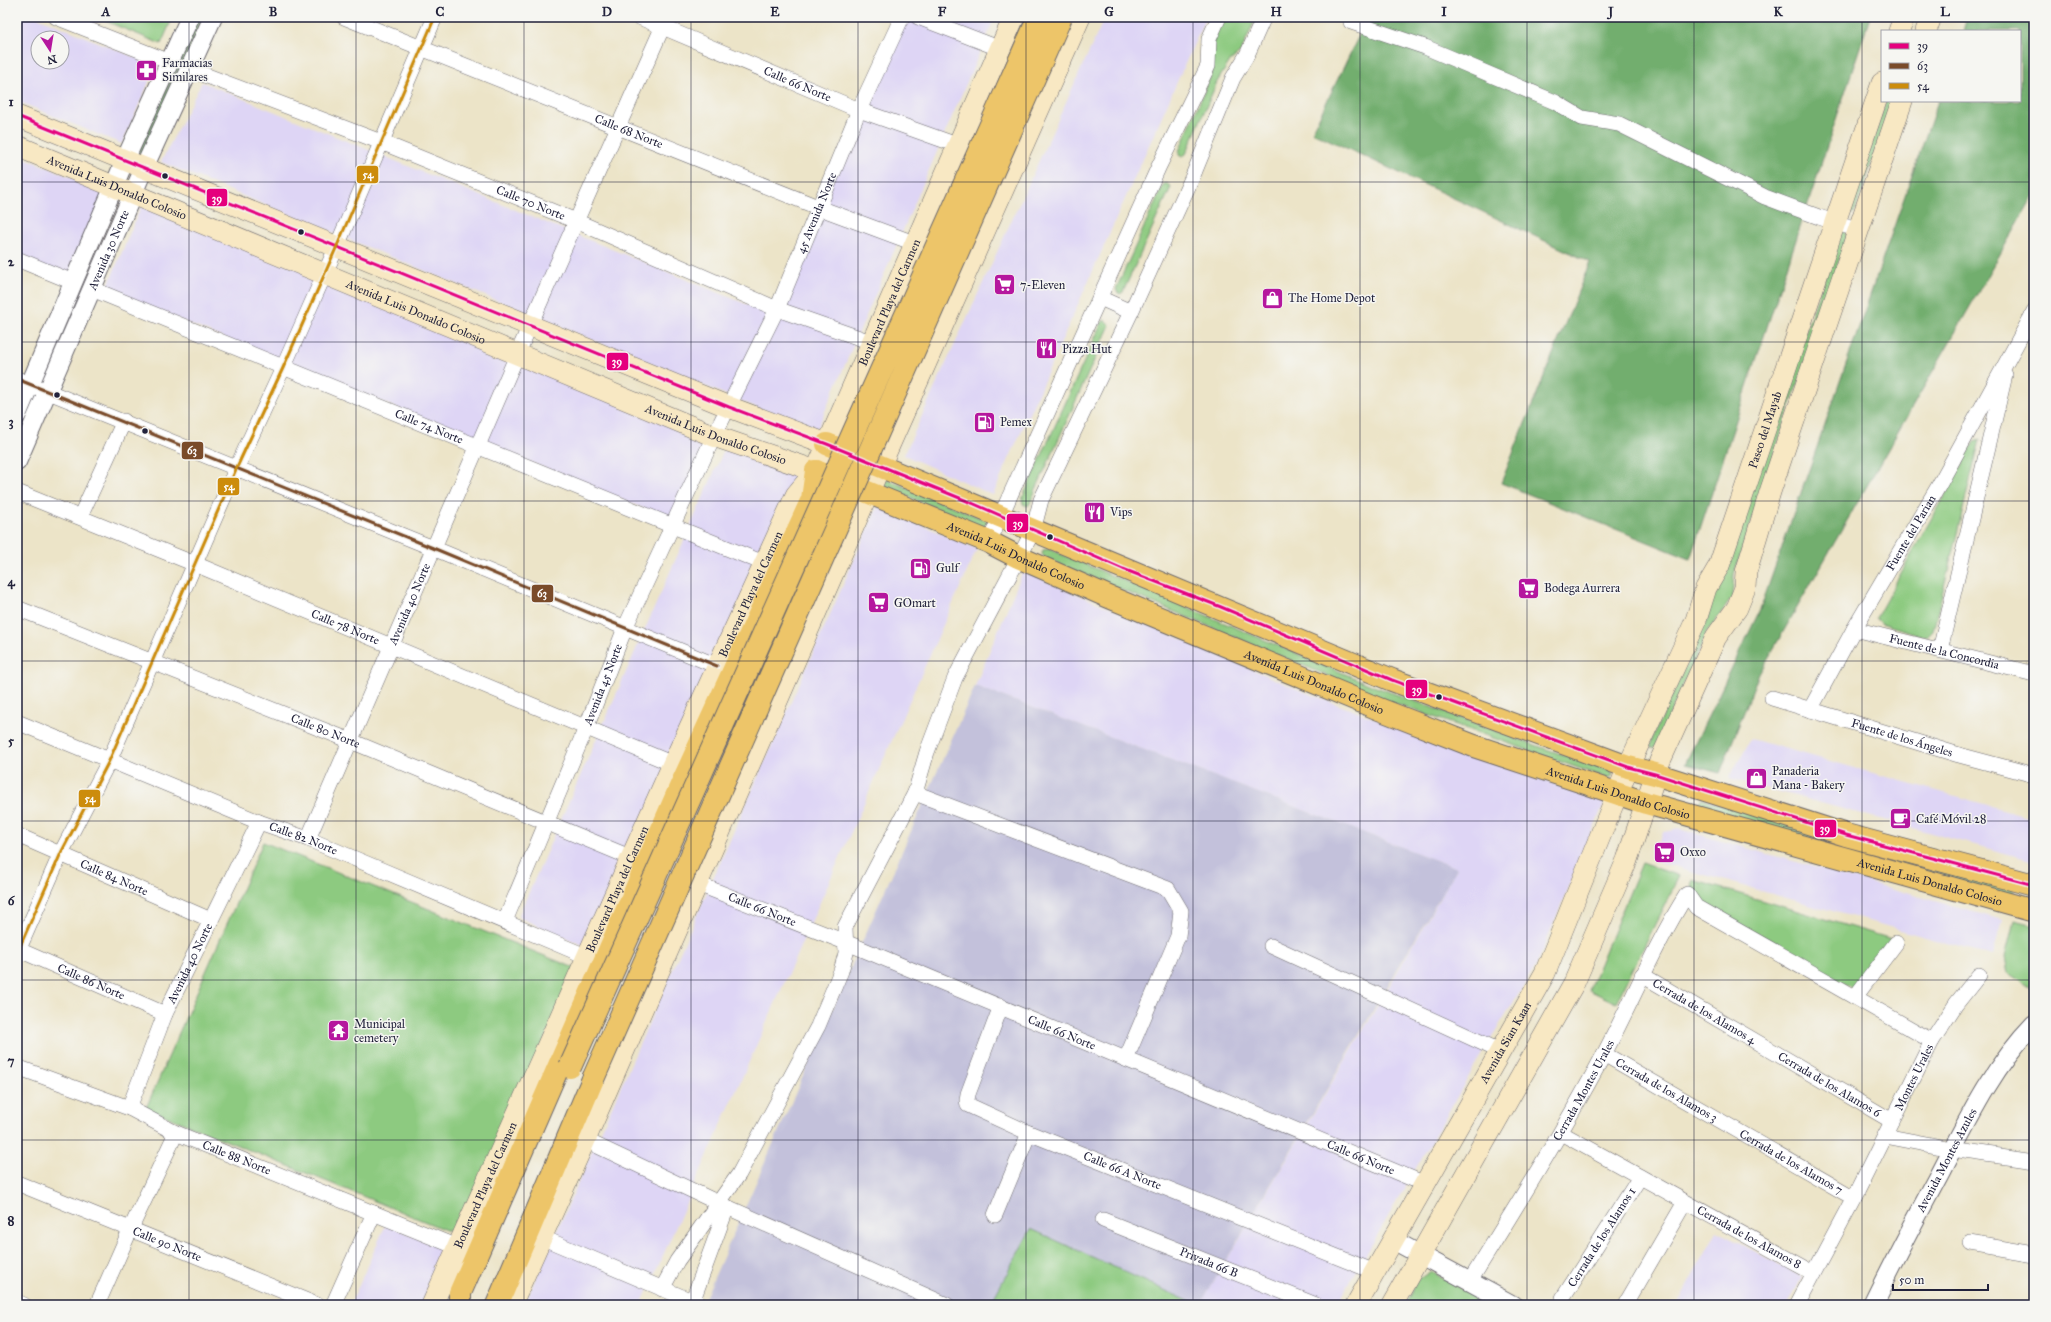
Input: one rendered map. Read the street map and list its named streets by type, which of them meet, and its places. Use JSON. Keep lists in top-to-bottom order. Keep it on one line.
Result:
{"streets":{"main road":["Avenida Luis Donaldo Colosio","Boulevard Playa del Carmen","Paseo del Mayab","Avenida Sian Kaan"],"street":["Calle 66 Norte","Calle 68 Norte","Calle 70 Norte","45 Avenida Norte","Avenida 30 Norte","Calle 74 Norte","Fuente del Parian","Avenida 40 Norte","Calle 78 Norte","Fuente de la Concordia","Avenida 45 Norte","Calle 80 Norte","Fuente de los Ángeles","Calle 82 Norte","Calle 84 Norte","Calle 86 Norte","Cerrada de los Alamos 4","Montes Urales","Cerrada de los Alamos 6","Cerrada Montes Urales","Cerrada de los Alamos 3","Calle 88 Norte","Avenida Montes Azules","Cerrada de los Alamos 7","Calle 66 A Norte","Cerrada de los Alamos 1","Cerrada de los Alamos 8","Calle 90 Norte","Privada 66 B"]},"crossings":[["Calle 66 Norte","45 Avenida Norte"],["Calle 66 Norte","Boulevard Playa del Carmen"],["Calle 66 Norte","Avenida 40 Norte"],["Calle 66 Norte","Avenida Sian Kaan"],["Calle 66 Norte","Calle 66 A Norte"],["Calle 68 Norte","45 Avenida Norte"],["Calle 68 Norte","Boulevard Playa del Carmen"],["Calle 68 Norte","Avenida 40 Norte"],["Avenida Luis Donaldo Colosio","45 Avenida Norte"],["Avenida Luis Donaldo Colosio","Avenida 30 Norte"],["Avenida Luis Donaldo Colosio","Boulevard Playa del Carmen"],["Avenida Luis Donaldo Colosio","Paseo del Mayab"],["Avenida Luis Donaldo Colosio","Avenida 40 Norte"],["Avenida Luis Donaldo Colosio","Avenida 45 Norte"],["Avenida Luis Donaldo Colosio","Avenida Sian Kaan"],["Calle 70 Norte","45 Avenida Norte"],["Calle 70 Norte","Avenida 30 Norte"],["Calle 70 Norte","Boulevard Playa del Carmen"],["Calle 70 Norte","Avenida 40 Norte"],["45 Avenida Norte","Avenida 45 Norte"],["Avenida 30 Norte","Calle 74 Norte"],["Boulevard Playa del Carmen","Calle 74 Norte"],["Boulevard Playa del Carmen","Calle 78 Norte"],["Boulevard Playa del Carmen","Calle 80 Norte"],["Boulevard Playa del Carmen","Calle 82 Norte"],["Boulevard Playa del Carmen","Calle 88 Norte"],["Calle 74 Norte","Avenida 40 Norte"],["Calle 74 Norte","Avenida 45 Norte"],["Paseo del Mayab","Avenida Sian Kaan"],["Fuente del Parian","Fuente de la Concordia"],["Fuente del Parian","Fuente de los Ángeles"],["Avenida 40 Norte","Calle 78 Norte"],["Avenida 40 Norte","Calle 80 Norte"],["Avenida 40 Norte","Calle 82 Norte"],["Avenida 40 Norte","Calle 84 Norte"],["Avenida 40 Norte","Calle 86 Norte"],["Avenida 40 Norte","Calle 88 Norte"],["Calle 78 Norte","Avenida 45 Norte"],["Avenida 45 Norte","Calle 80 Norte"],["Avenida 45 Norte","Calle 82 Norte"],["Cerrada de los Alamos 4","Cerrada de los Alamos 6"],["Cerrada de los Alamos 4","Cerrada Montes Urales"],["Avenida Sian Kaan","Calle 66 A Norte"],["Montes Urales","Cerrada de los Alamos 6"],["Montes Urales","Cerrada Montes Urales"],["Montes Urales","Cerrada de los Alamos 7"],["Montes Urales","Cerrada de los Alamos 8"],["Cerrada Montes Urales","Cerrada de los Alamos 3"],["Cerrada Montes Urales","Cerrada de los Alamos 8"],["Cerrada de los Alamos 3","Cerrada de los Alamos 7"],["Cerrada de los Alamos 1","Cerrada de los Alamos 8"]],"places":{"pharmacy":["Farmacias Similares"],"supermarket":["7-Eleven","Bodega Aurrera","GOmart","Oxxo"],"shop":["The Home Depot","Panaderia Mana - Bakery"],"restaurant":["Pizza Hut","Vips"],"fuel station":["Pemex","Gulf"],"cafe":["Café Móvil 28"],"temple":["Municipal cemetery"]},"lines":["transit line 54","transit line 39","transit line 63"],"legend":["39","63","54"],"scale_bar":"50 m","north":"bottom","grid":{"columns":["A","B","C","D","E","F","G","H","I","J","K","L"],"rows":["1","2","3","4","5","6","7","8"]}}
